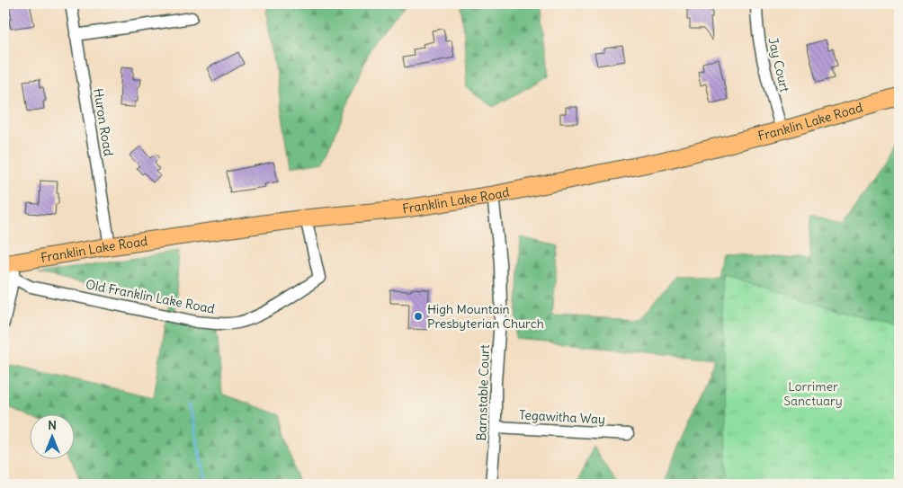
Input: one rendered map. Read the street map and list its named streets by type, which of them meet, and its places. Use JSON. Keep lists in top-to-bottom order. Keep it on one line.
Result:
{"streets":{"main road":["Franklin Lake Road"],"street":["Jay Court","Huron Road","Old Franklin Lake Road","Barnstable Court","Tegawitha Way"]},"crossings":[["Jay Court","Franklin Lake Road"],["Franklin Lake Road","Huron Road"],["Franklin Lake Road","Old Franklin Lake Road"],["Franklin Lake Road","Barnstable Court"],["Barnstable Court","Tegawitha Way"]],"parks":["Lorrimer Sanctuary"],"places":["High Mountain Presbyterian Church"],"north":"top"}
